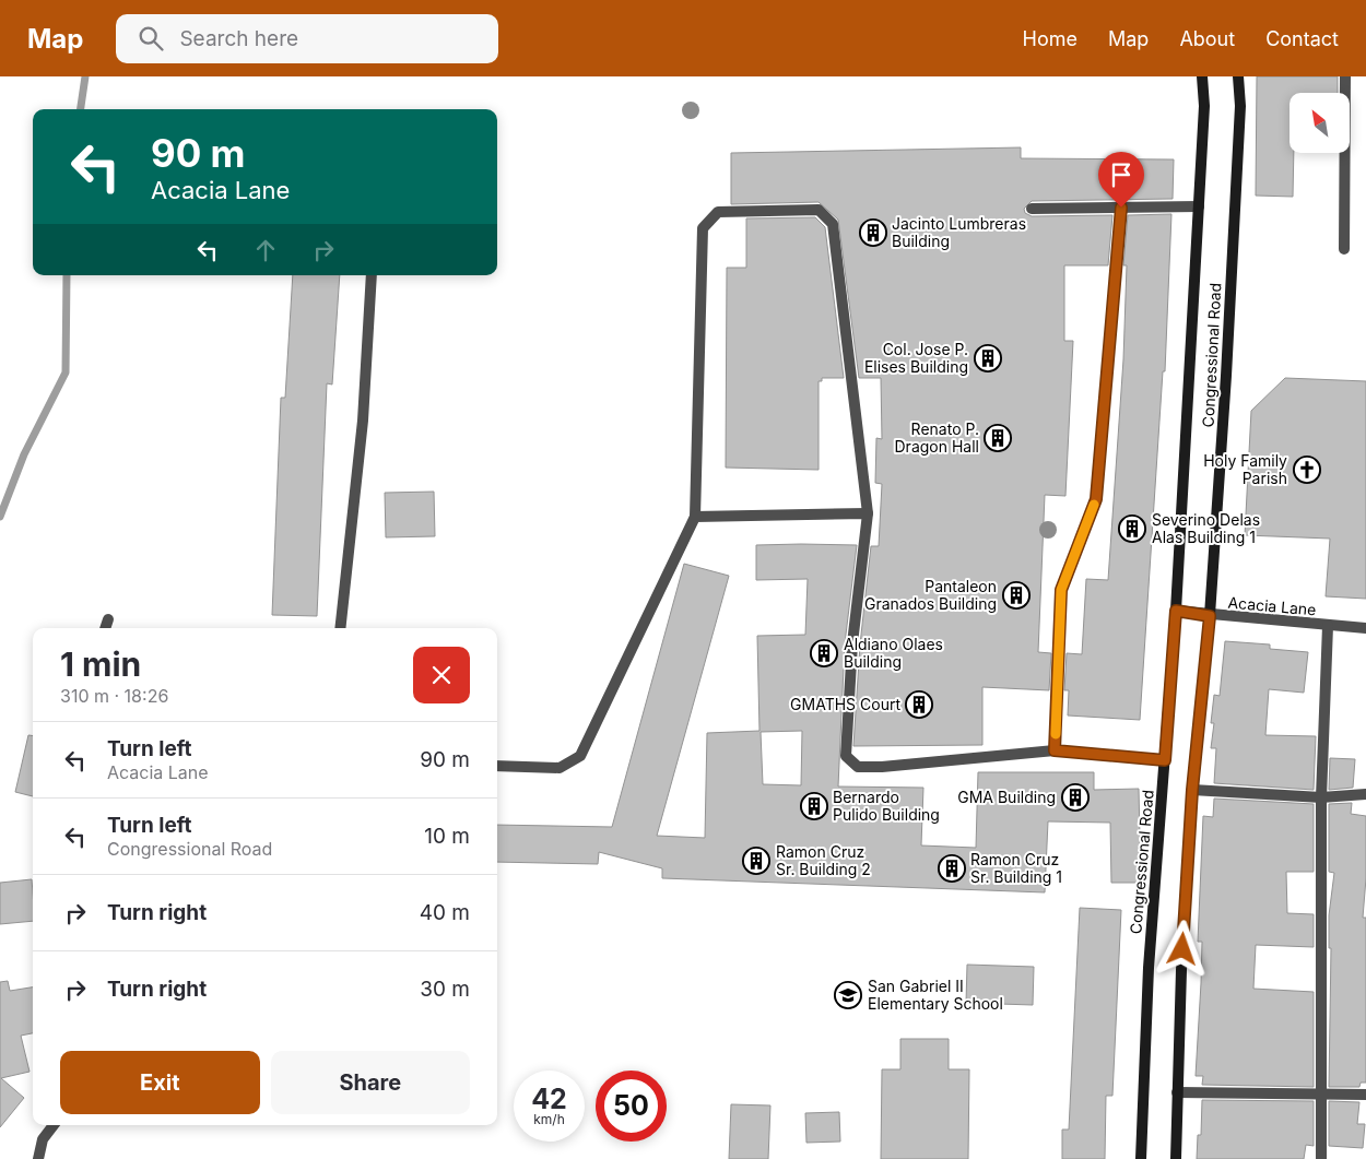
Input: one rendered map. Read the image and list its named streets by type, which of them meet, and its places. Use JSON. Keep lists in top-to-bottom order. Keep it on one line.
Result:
{"streets":{"main road":["Congressional Road"],"street":["Acacia Lane"]},"crossings":[["Congressional Road","Acacia Lane"]],"places":{"building":["Jacinto Lumbreras Building","Col. Jose P. Elises Building","Renato P. Dragon Hall","Severino Delas Alas Building 1","Pantaleon Granados Building","Aldiano Olaes Building","GMATHS Court","GMA Building","Bernardo Pulido Building","Ramon Cruz Sr. Building 2","Ramon Cruz Sr. Building 1"],"church":["Holy Family Parish"],"school or university":["San Gabriel II Elementary School"]},"north":"top left","page":{"header":"Map","search":"Search here","nav":["Home","Map","About","Contact"],"turn":["90 m","Acacia Lane"],"heading":["1 min","310 m · 18:26"],"list":[{"name":"Turn left","note":"Acacia Lane","value":"90 m"},{"name":"Turn left","note":"Congressional Road","value":"10 m"},{"name":"Turn right","value":"40 m"},{"name":"Turn right","value":"30 m"}],"buttons":["Exit","Share"],"speed":"42 km/h","limit":"50"}}
